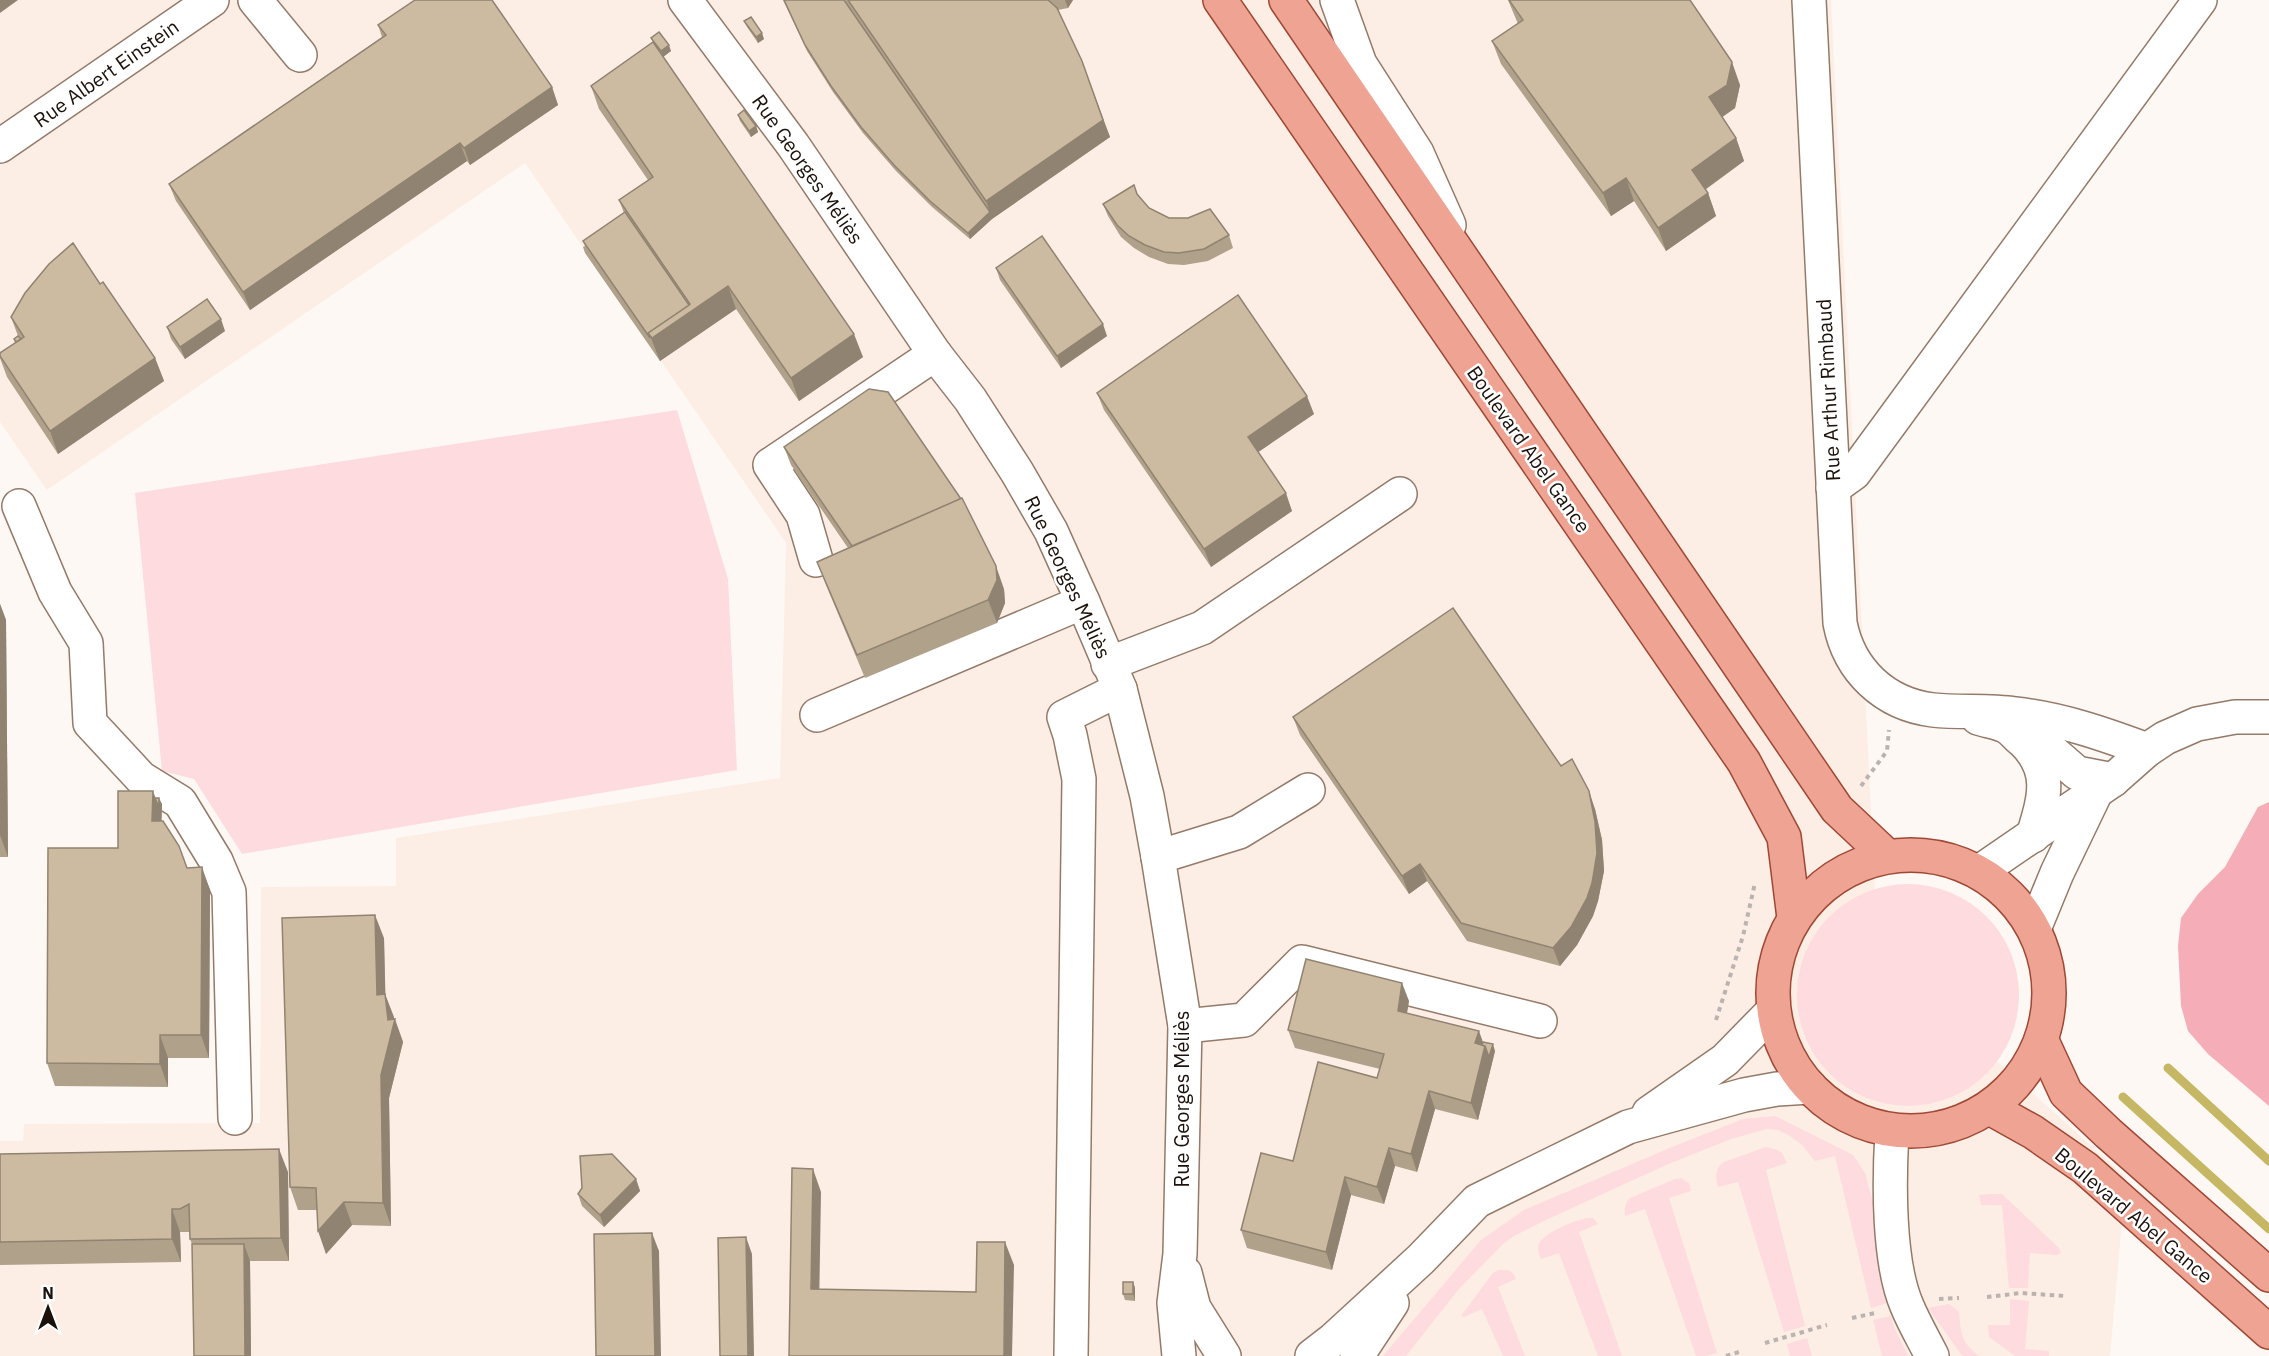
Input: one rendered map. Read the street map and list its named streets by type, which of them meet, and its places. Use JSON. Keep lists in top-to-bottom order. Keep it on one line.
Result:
{"streets":{"main road":["Boulevard Abel Gance"],"street":["Rue Albert Einstein","Rue Georges Méliès","Rue Arthur Rimbaud"]},"north":"top"}
